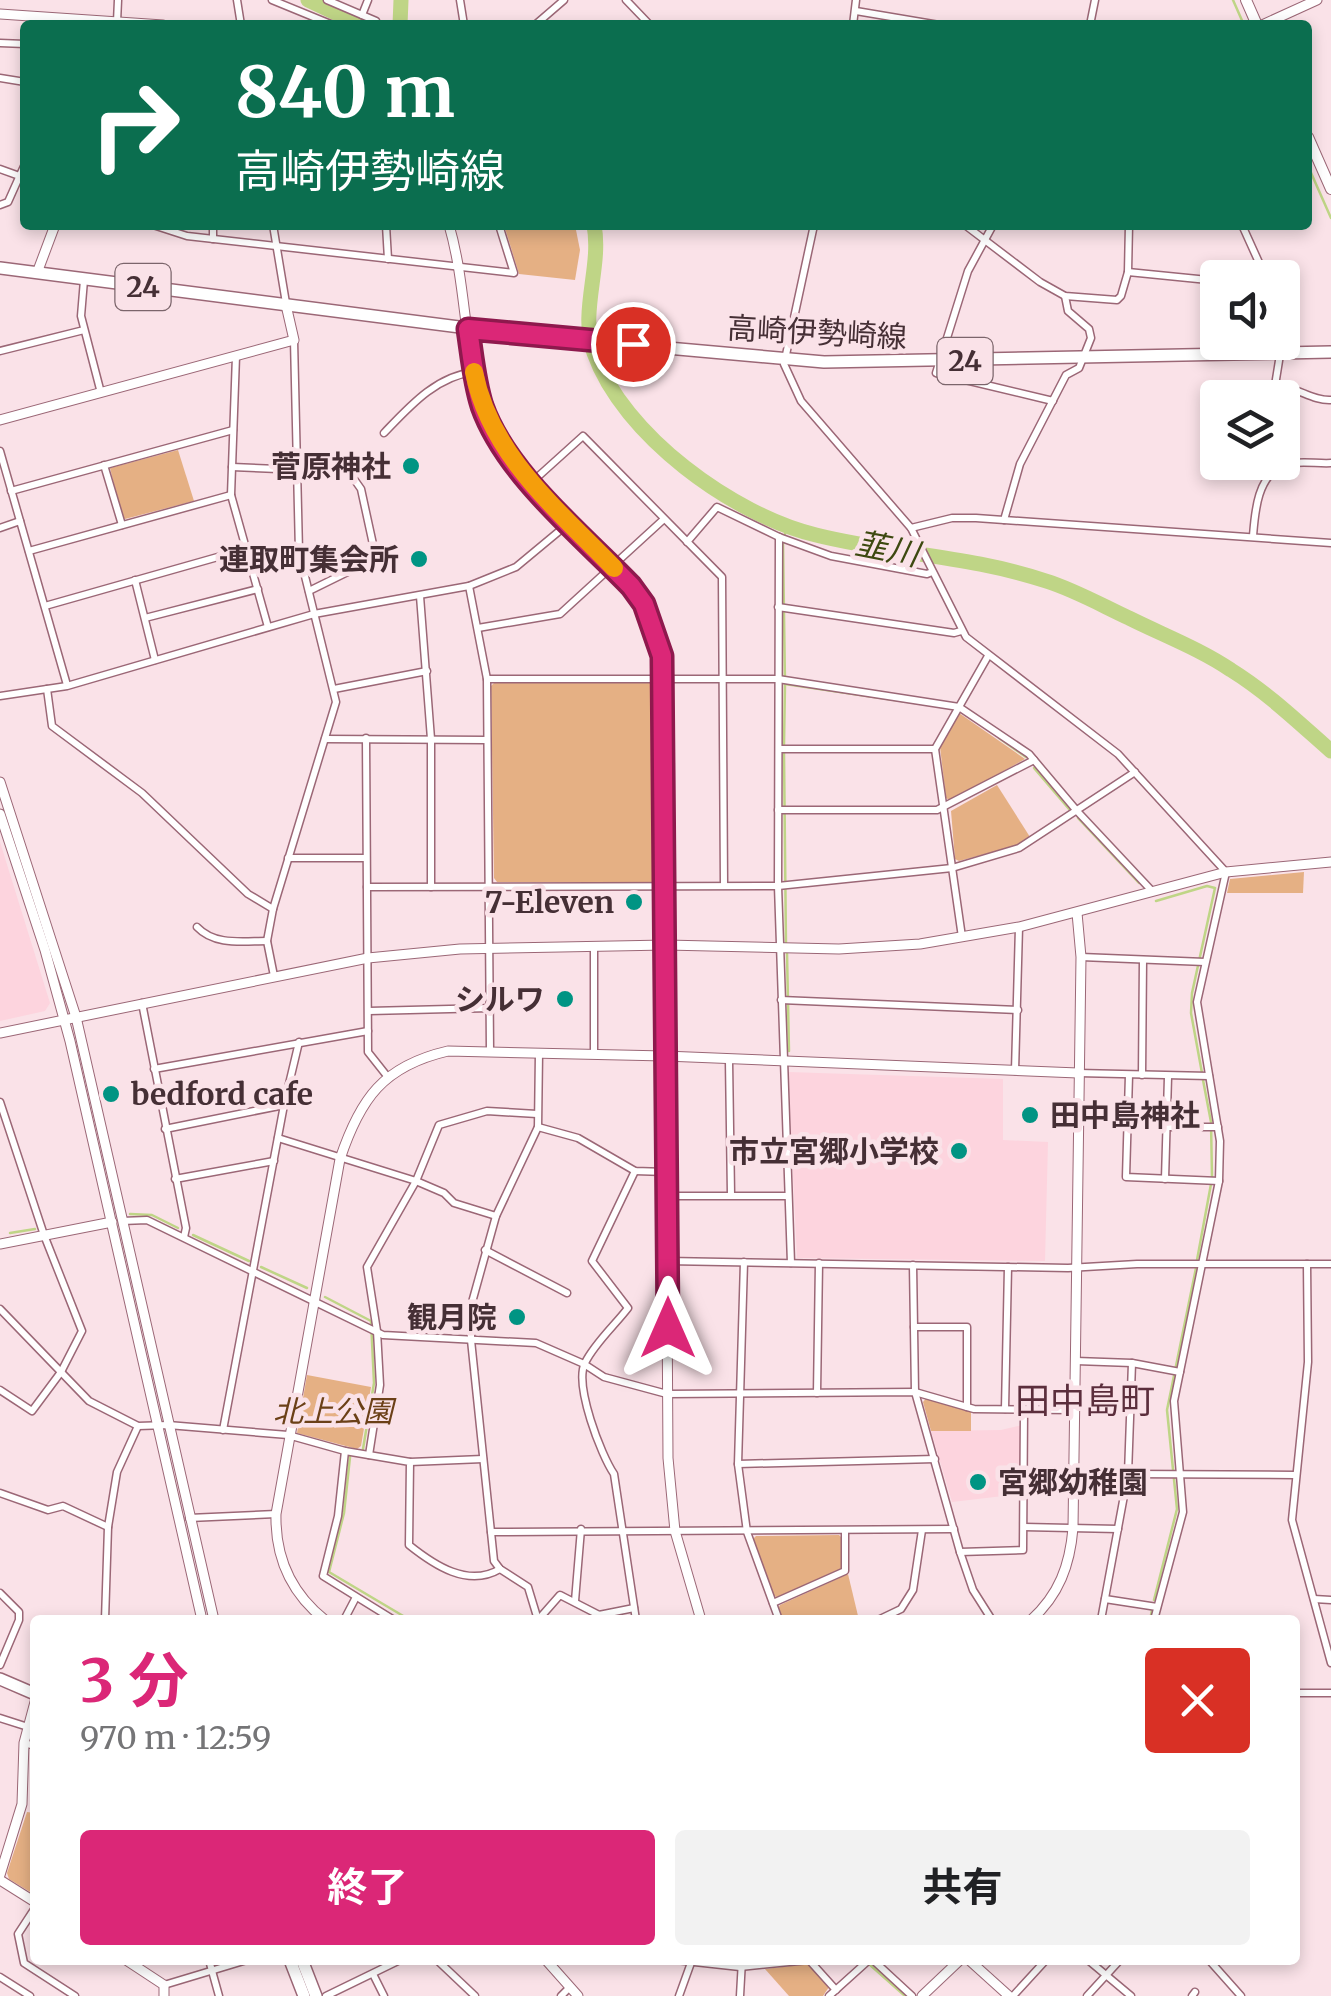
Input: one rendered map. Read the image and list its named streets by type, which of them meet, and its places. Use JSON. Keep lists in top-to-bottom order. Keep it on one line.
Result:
{"streets":{"main road":["24","高崎伊勢崎線"]},"crossings":[["24","高崎伊勢崎線"]],"districts":["田中島町"],"water":["韮川"],"parks":["北上公園"],"places":["菅原神社","連取町集会所","7-Eleven","シルワ","bedford cafe","田中島神社","市立宮郷小学校","観月院","宮郷幼稚園"],"page":{"turn":["840 m","高崎伊勢崎線"],"heading":["3 分","970 m · 12:59"],"buttons":["終了","共有"]}}
